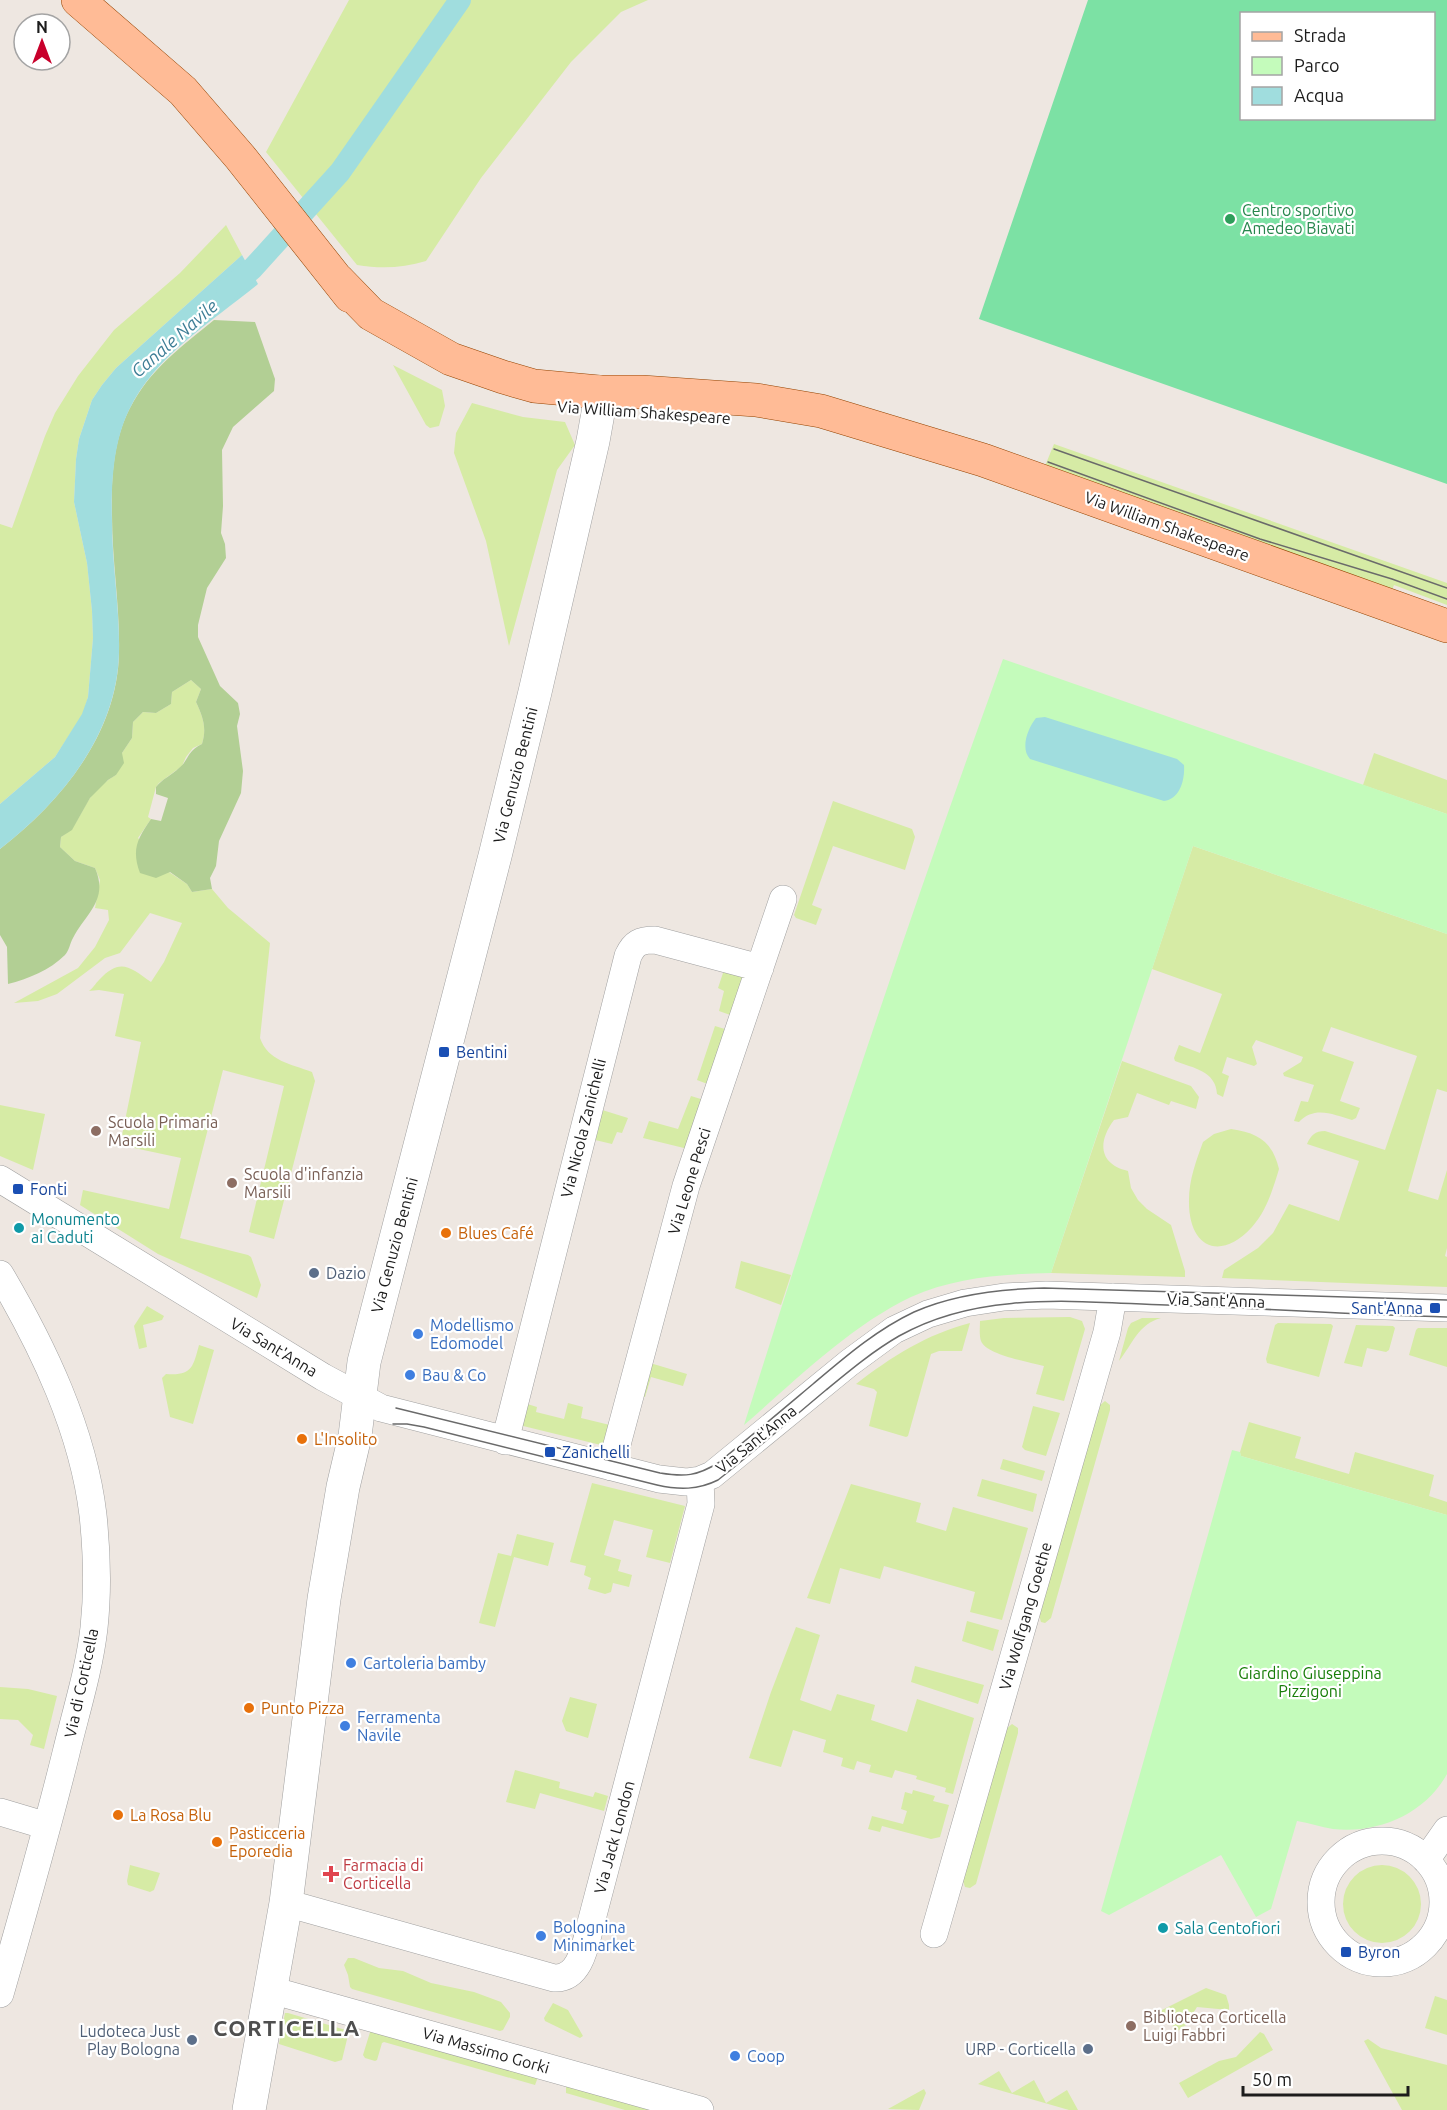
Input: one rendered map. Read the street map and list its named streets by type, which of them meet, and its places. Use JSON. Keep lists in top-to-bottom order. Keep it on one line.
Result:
{"streets":{"main road":["Via William Shakespeare"],"street":["Via Genuzio Bentini","Via Nicola Zanichelli","Via Leone Pesci","Via Sant'Anna","Via Wolfgang Goethe","Via di Corticella","Via Jack London","Via Massimo Gorki"]},"crossings":[["Via William Shakespeare","Via Genuzio Bentini"],["Via Genuzio Bentini","Via Sant'Anna"],["Via Genuzio Bentini","Via Jack London"],["Via Genuzio Bentini","Via Massimo Gorki"],["Via Nicola Zanichelli","Via Leone Pesci"],["Via Nicola Zanichelli","Via Sant'Anna"],["Via Leone Pesci","Via Sant'Anna"],["Via Sant'Anna","Via Wolfgang Goethe"],["Via Sant'Anna","Via Jack London"]],"districts":["CORTICELLA"],"water":["Canale Navile"],"parks":["Giardino Giuseppina Pizzigoni"],"places":{"other":["Centro sportivo Amedeo Biavati","Scuola Primaria Marsili","Scuola d'infanzia Marsili","Monumento ai Caduti","Blues Café","Dazio","Modellismo Edomodel","Bau & Co","L'Insolito","Cartoleria bamby","Punto Pizza","Ferramenta Navile","La Rosa Blu","Pasticceria Eporedia","Sala Centofiori","Bolognina Minimarket","Biblioteca Corticella Luigi Fabbri","Ludoteca Just Play Bologna","URP - Corticella","Coop"],"transit":["Bentini","Fonti","Sant'Anna","Zanichelli","Byron"],"health":["Farmacia di Corticella"]},"legend":["Strada","Parco","Acqua"],"scale_bar":"50 m","north":"top"}
